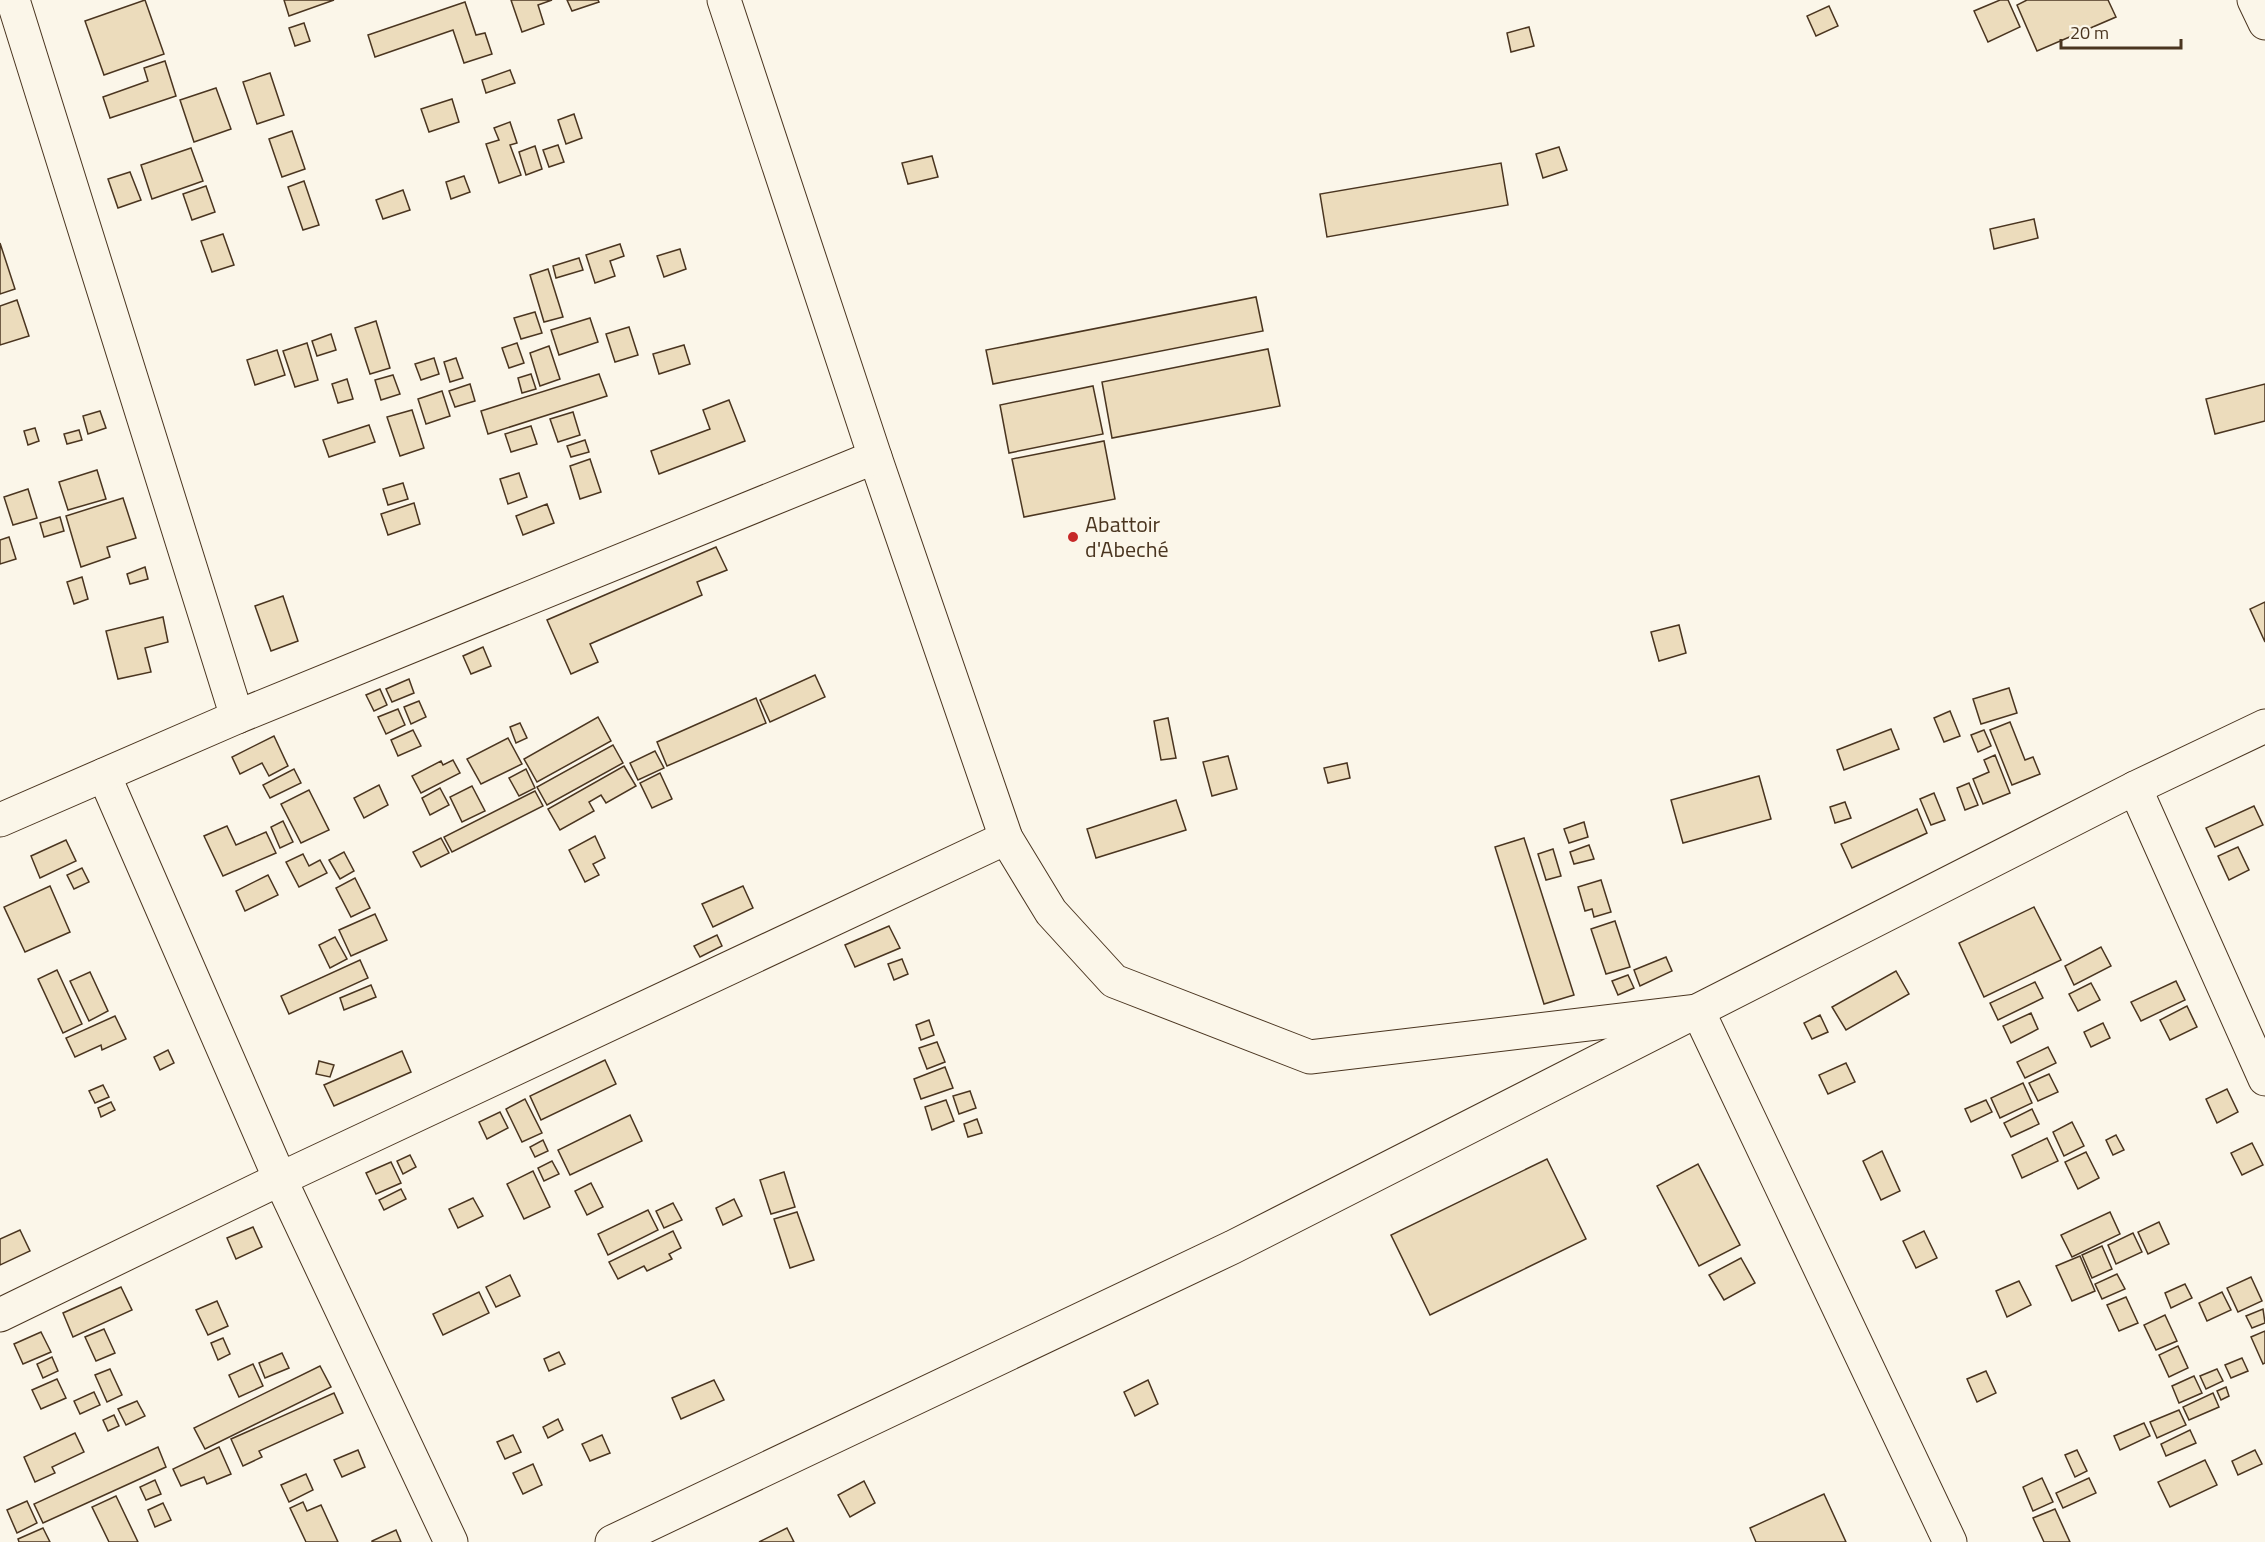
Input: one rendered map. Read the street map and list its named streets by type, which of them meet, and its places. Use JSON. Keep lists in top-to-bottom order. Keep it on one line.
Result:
{"places":["Abattoir d'Abeché"],"scale_bar":"20 m"}
